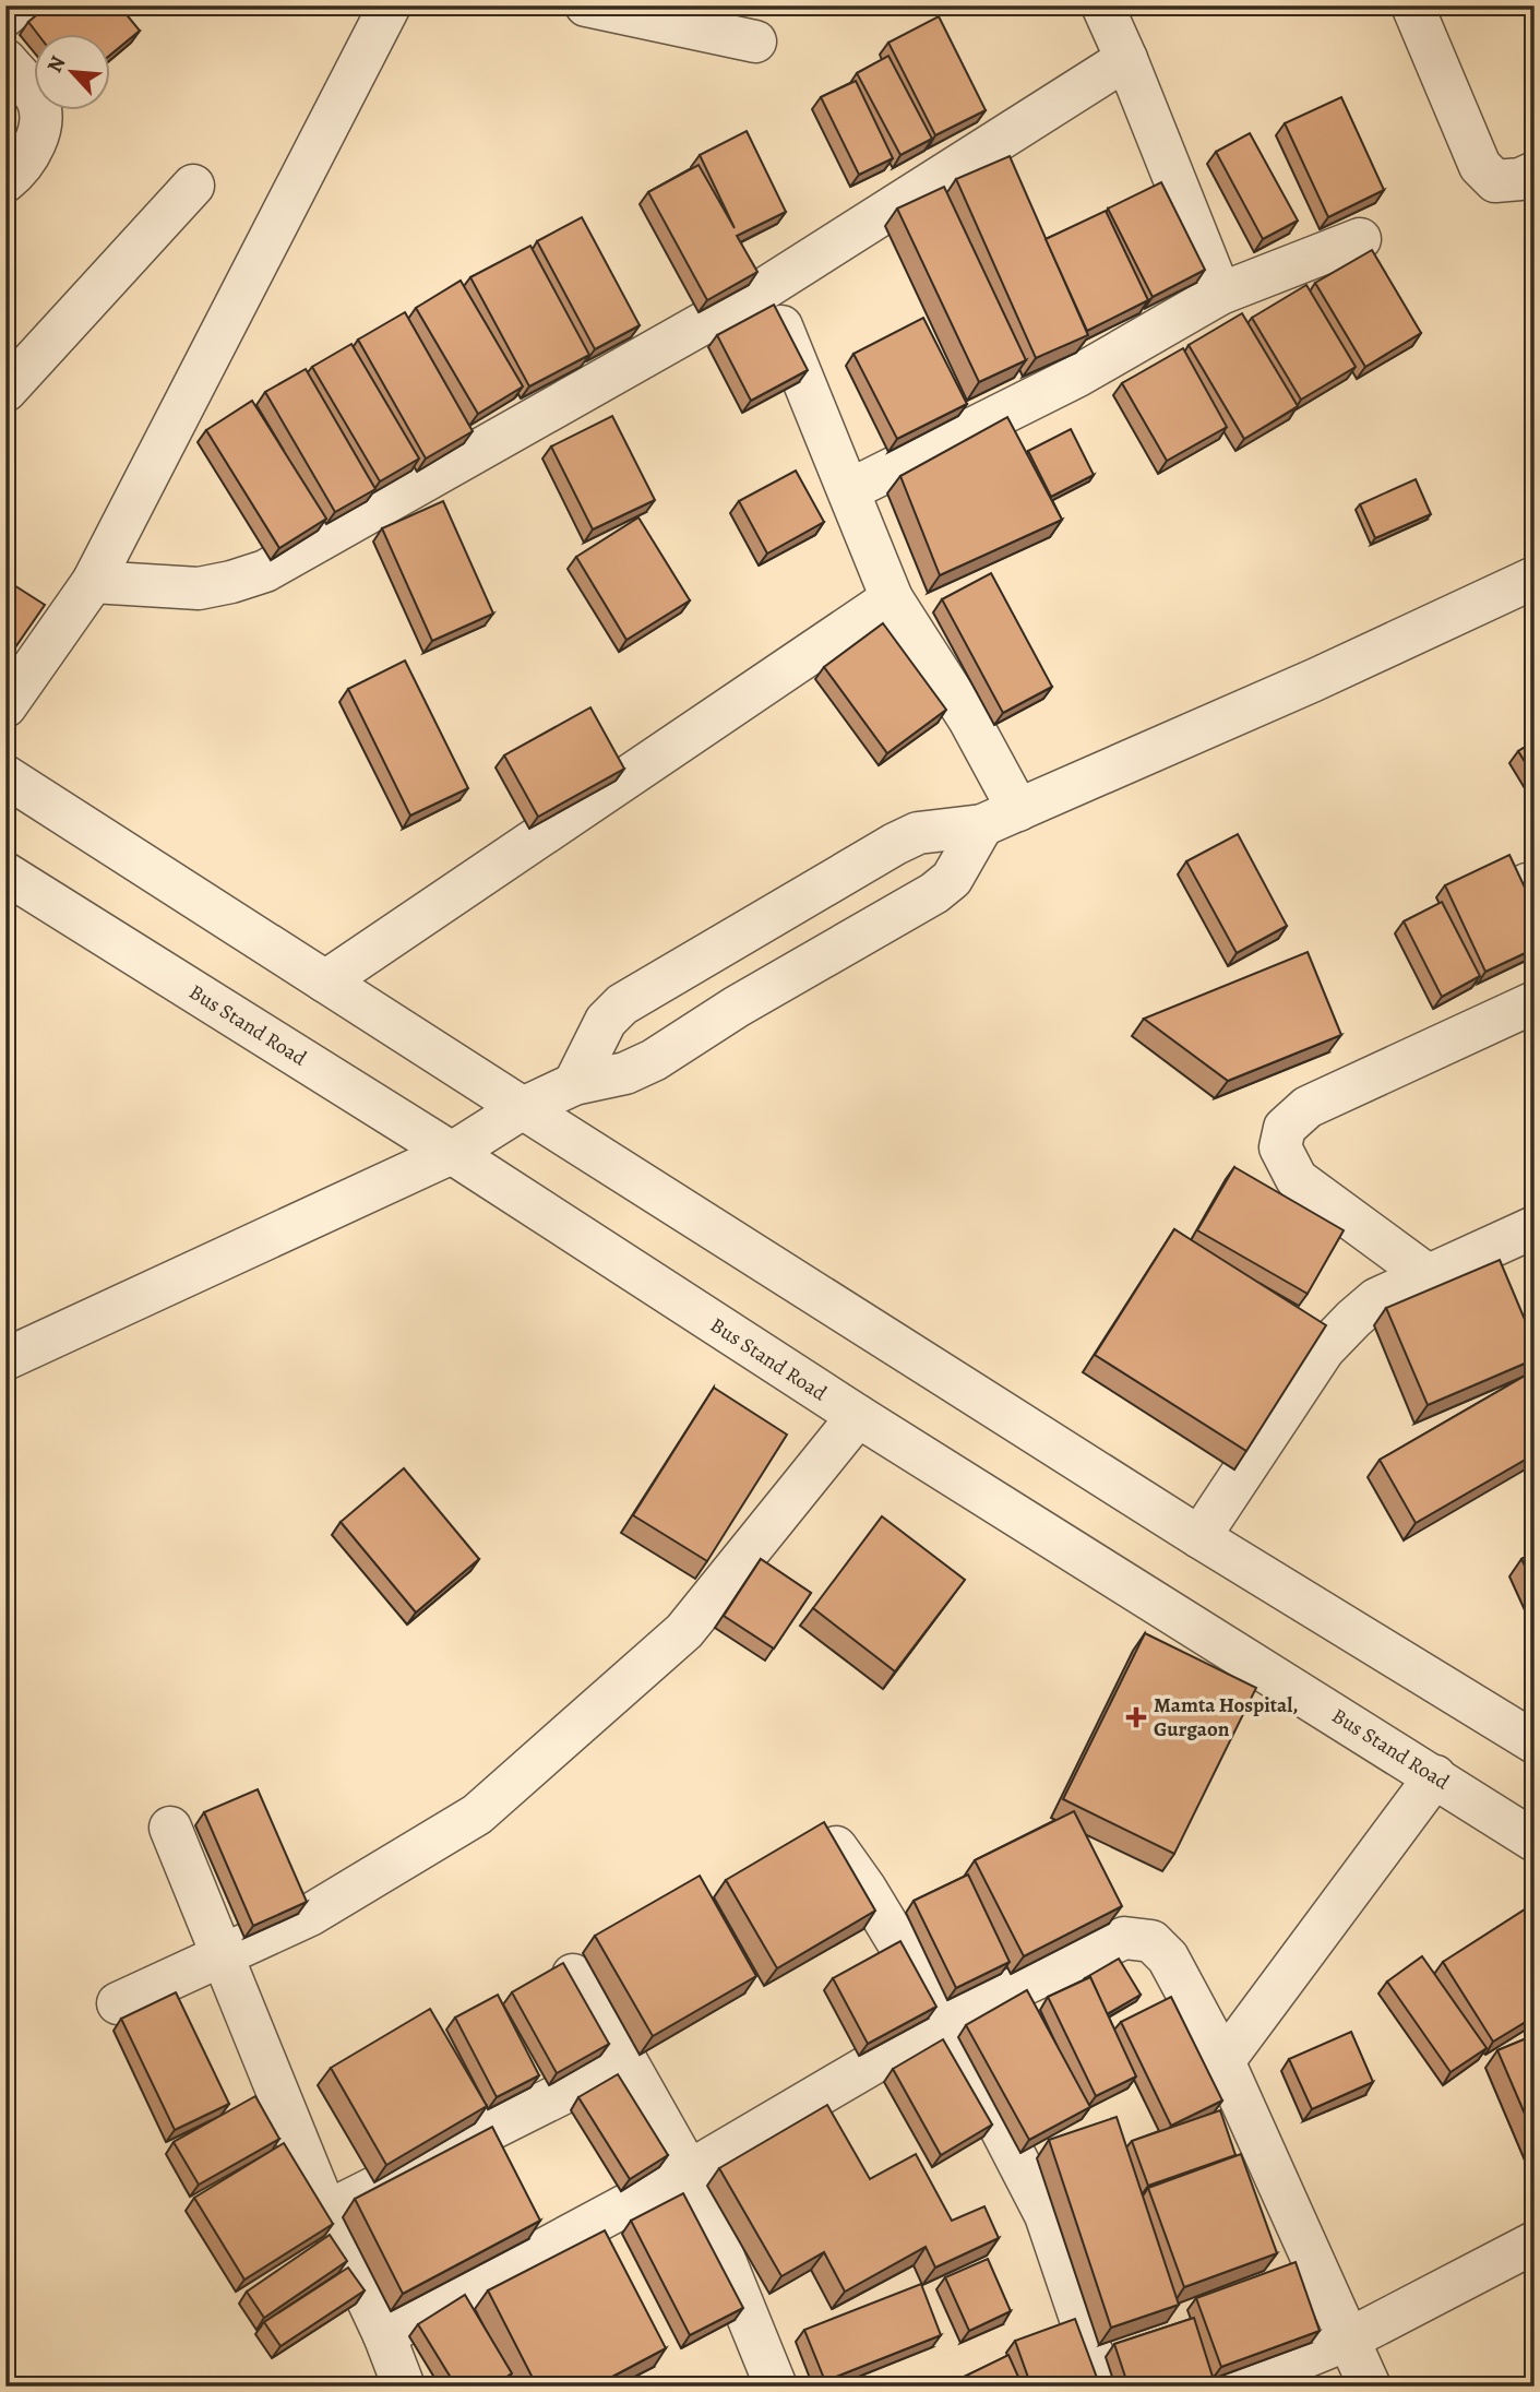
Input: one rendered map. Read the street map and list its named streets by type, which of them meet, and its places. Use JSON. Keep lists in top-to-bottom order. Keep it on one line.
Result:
{"streets":{"street":["Bus Stand Road"]},"places":{"health":["Mamta Hospital, Gurgaon"]},"north":"top left"}
